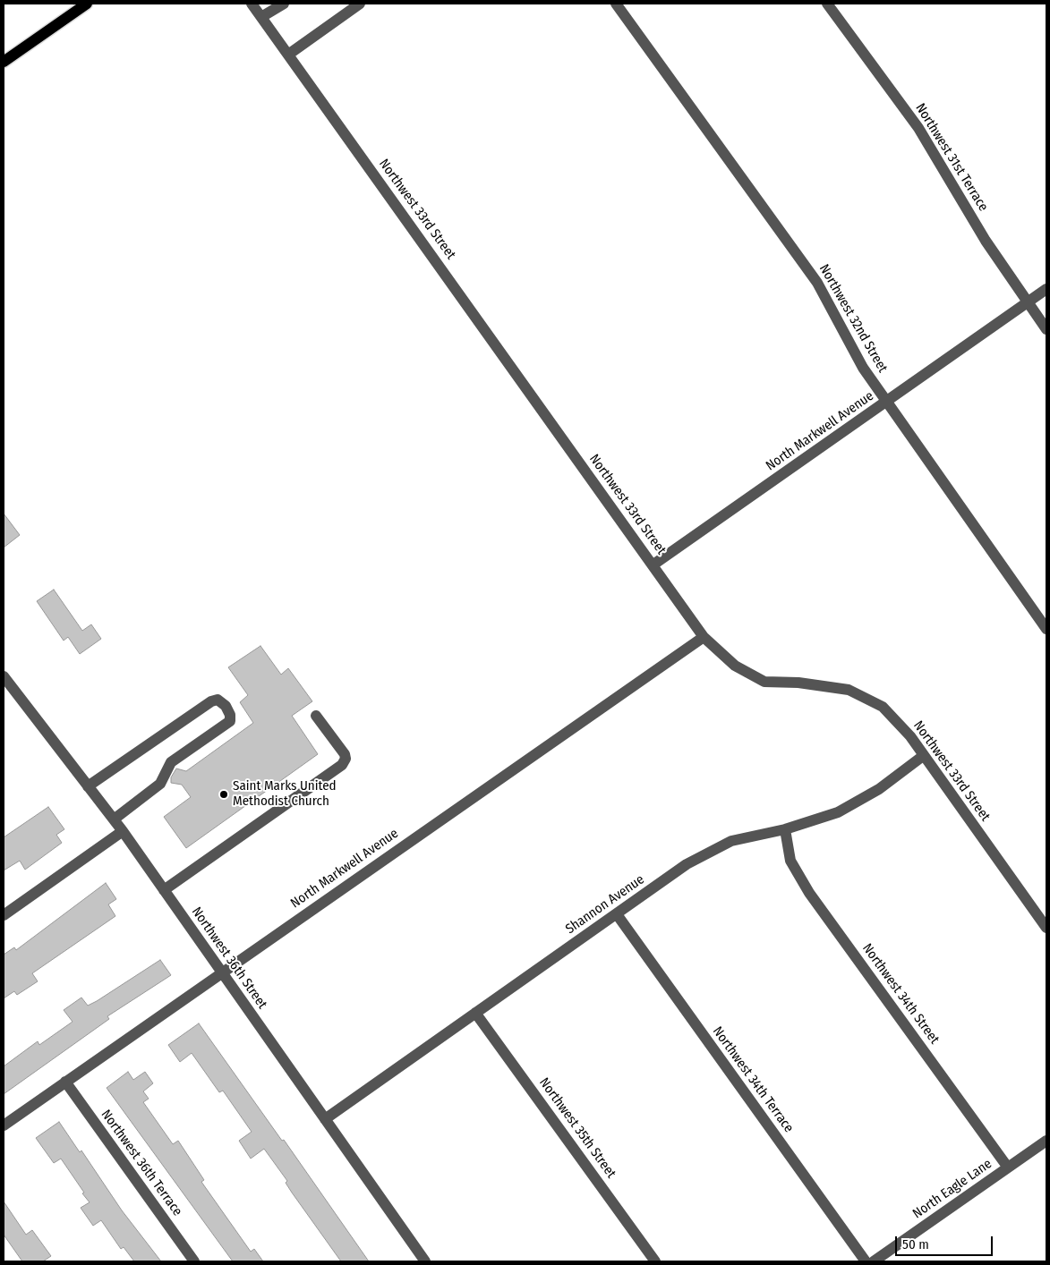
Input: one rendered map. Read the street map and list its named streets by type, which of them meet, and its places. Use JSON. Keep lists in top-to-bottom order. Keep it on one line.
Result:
{"streets":{"street":["Northwest 31st Terrace","Northwest 33rd Street","Northwest 32nd Street","North Markwell Avenue","Shannon Avenue","Northwest 36th Street","Northwest 34th Street","Northwest 34th Terrace","Northwest 35th Street","Northwest 36th Terrace","North Eagle Lane"]},"crossings":[["Northwest 31st Terrace","North Markwell Avenue"],["Northwest 33rd Street","North Markwell Avenue"],["Northwest 33rd Street","Shannon Avenue"],["Northwest 32nd Street","North Markwell Avenue"],["North Markwell Avenue","Northwest 36th Street"],["North Markwell Avenue","Northwest 36th Terrace"],["Shannon Avenue","Northwest 36th Street"],["Shannon Avenue","Northwest 34th Street"],["Shannon Avenue","Northwest 34th Terrace"],["Shannon Avenue","Northwest 35th Street"],["Northwest 34th Street","North Eagle Lane"]],"places":["Saint Marks United Methodist Church"],"scale_bar":"50 m"}
